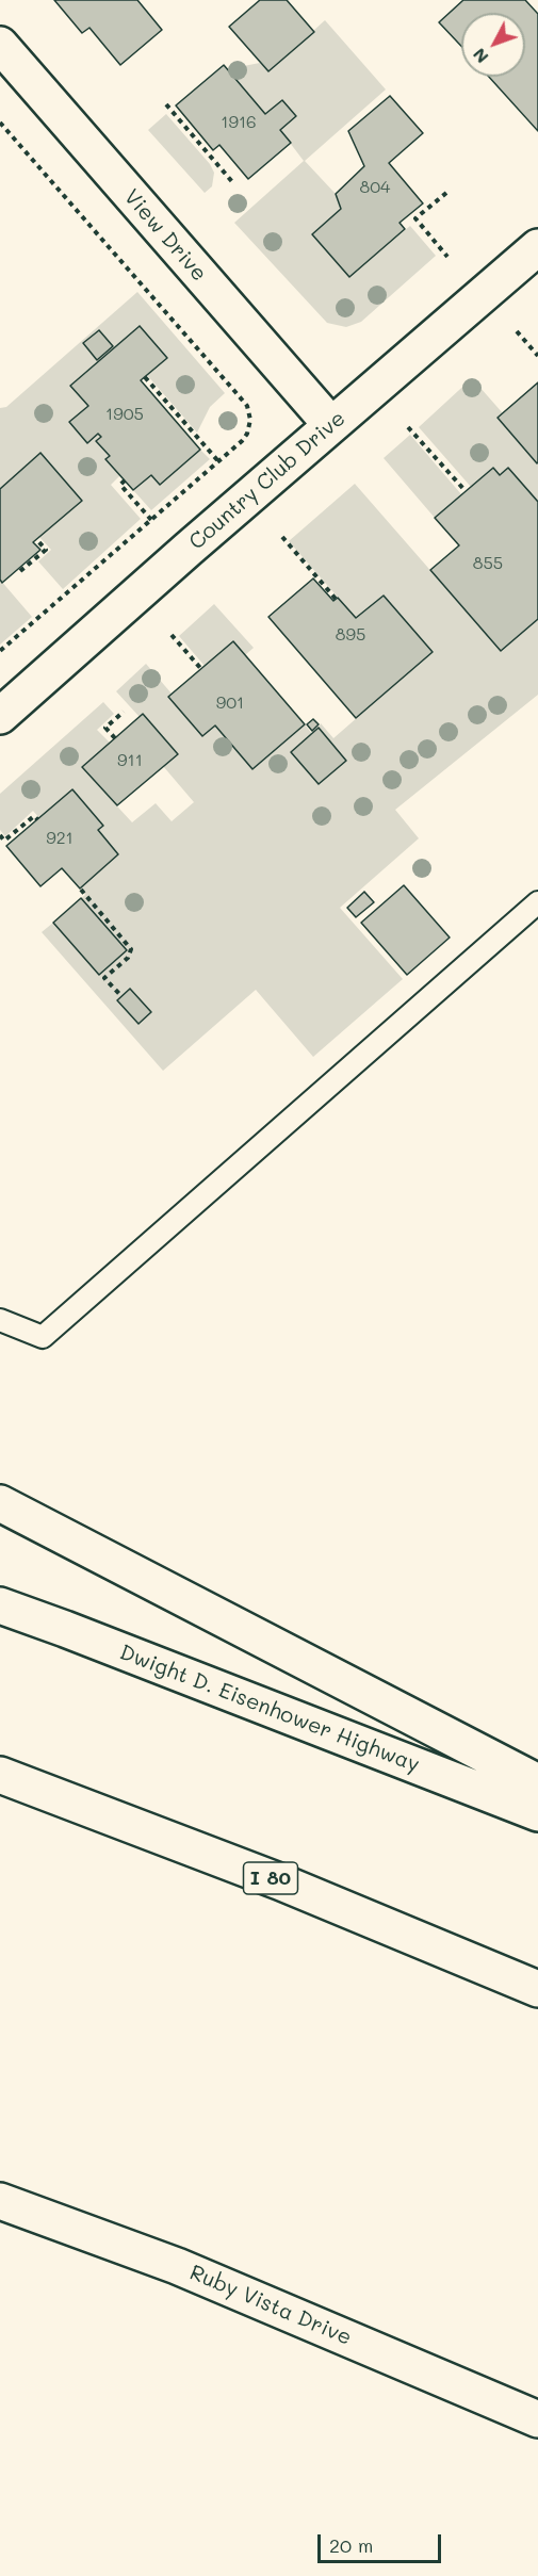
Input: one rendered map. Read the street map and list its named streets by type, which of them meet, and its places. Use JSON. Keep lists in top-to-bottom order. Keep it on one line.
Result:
{"streets":{"main road":["View Drive","Country Club Drive","Dwight D. Eisenhower Highway","I 80","Ruby Vista Drive"]},"crossings":[["View Drive","Country Club Drive"]],"house_numbers":["1916","804","1905","855","895","901","911","921"],"scale_bar":"20 m","north":"bottom left"}
